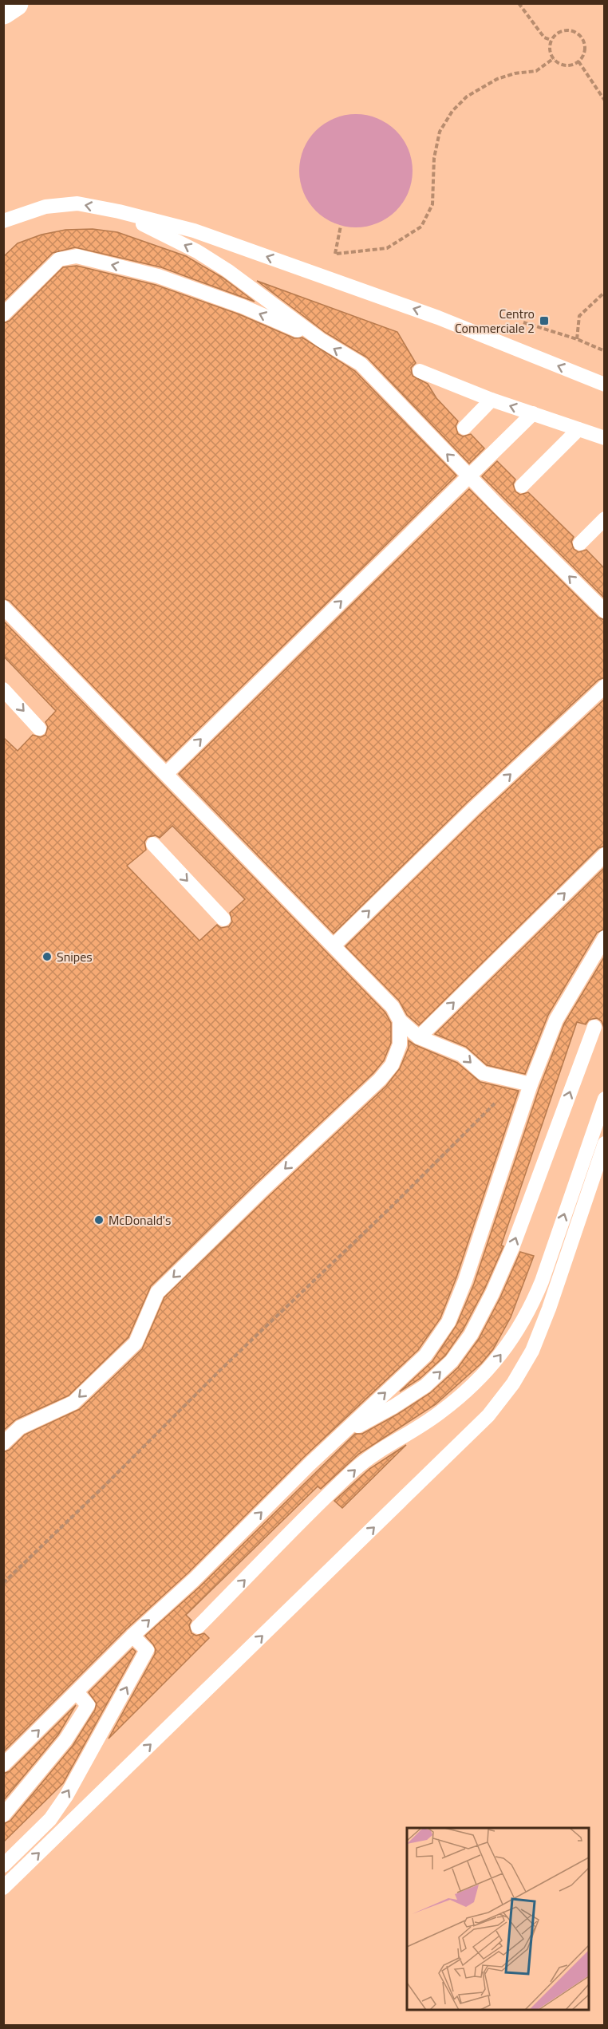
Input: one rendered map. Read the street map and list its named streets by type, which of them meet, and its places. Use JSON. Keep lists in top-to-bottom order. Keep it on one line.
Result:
{"places":{"transit":["Centro Commerciale 2"],"other":["Snipes","McDonald's"]}}
